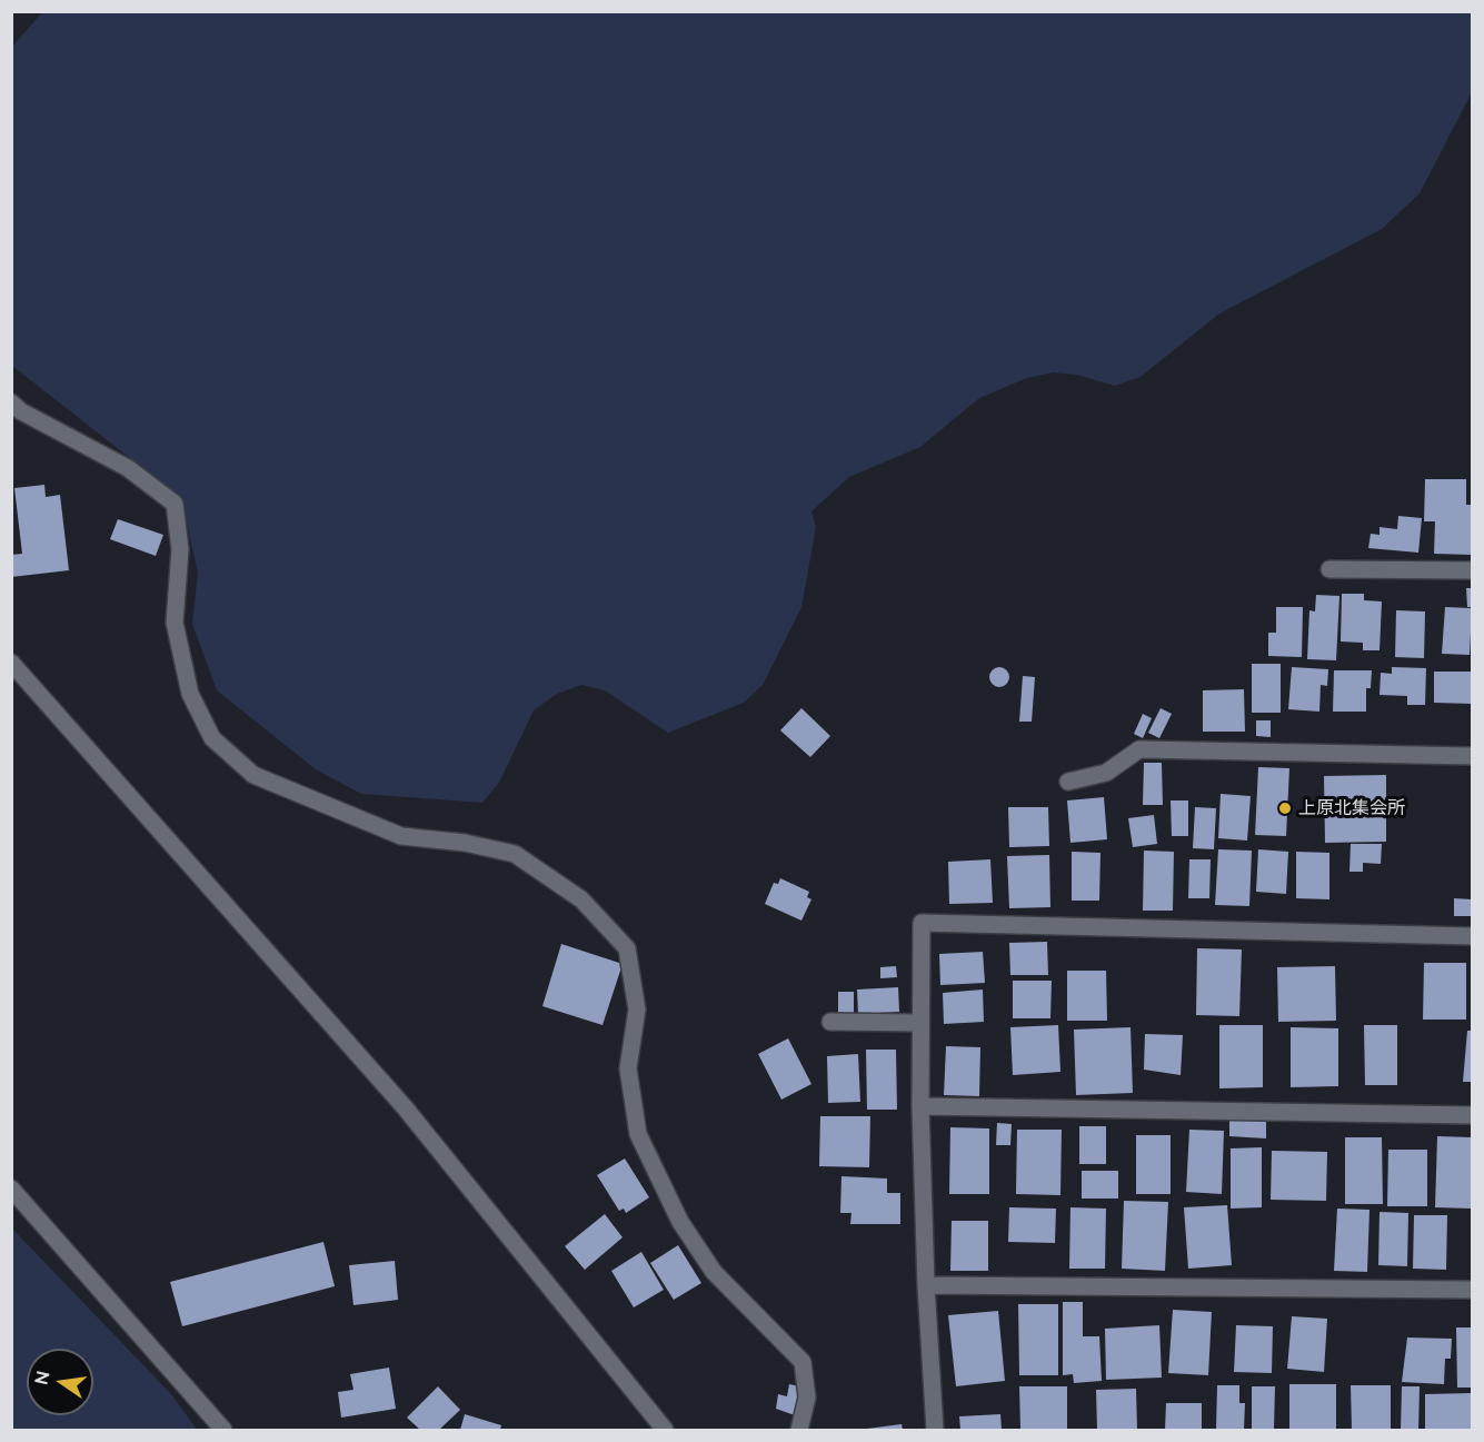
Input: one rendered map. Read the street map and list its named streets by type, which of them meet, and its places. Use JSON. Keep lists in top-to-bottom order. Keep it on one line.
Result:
{"places":["上原北集会所"],"north":"left"}
